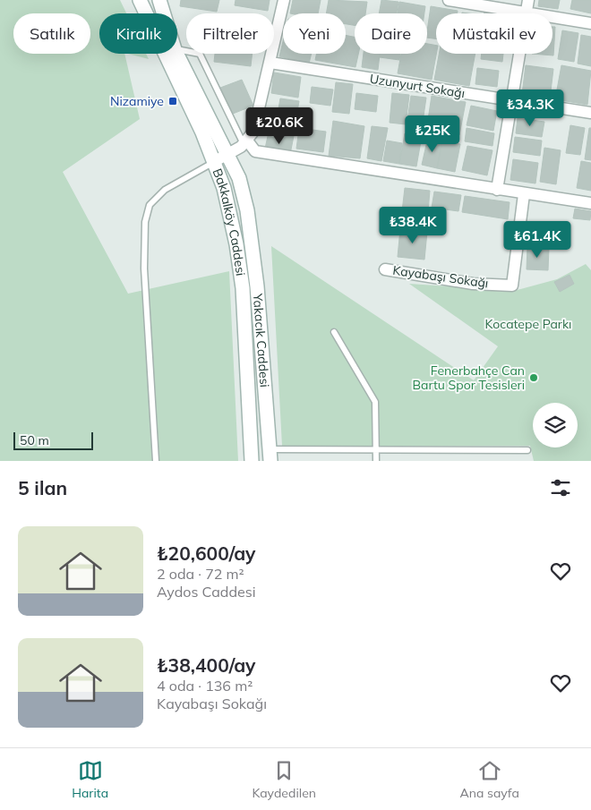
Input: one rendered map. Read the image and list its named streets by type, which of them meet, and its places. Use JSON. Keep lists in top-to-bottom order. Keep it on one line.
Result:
{"streets":{"main road":["Bakkalköy Caddesi","Yakacık Caddesi"],"street":["Uzunyurt Sokağı","Kayabaşı Sokağı"]},"parks":["Kocatepe Parkı"],"places":{"transit":["Nizamiye"],"other":["Fenerbahçe Can Bartu Spor Tesisleri"]},"scale_bar":"50 m","page":{"chip":["Satılık","Kiralık","Filtreler","Yeni","Daire","Müstakil ev"],"price":["₺34.3K","₺20.6K","₺25K","₺38.4K","₺61.4K"],"scale":"50 m","heading":"5 ilan","list":[{"name":"₺20,600/ay","note":"2 oda · 72 m² · Aydos Caddesi"},{"name":"₺38,400/ay","note":"4 oda · 136 m² · Kayabaşı Sokağı"}],"tabs":["Harita","Kaydedilen","Ana sayfa"]}}
